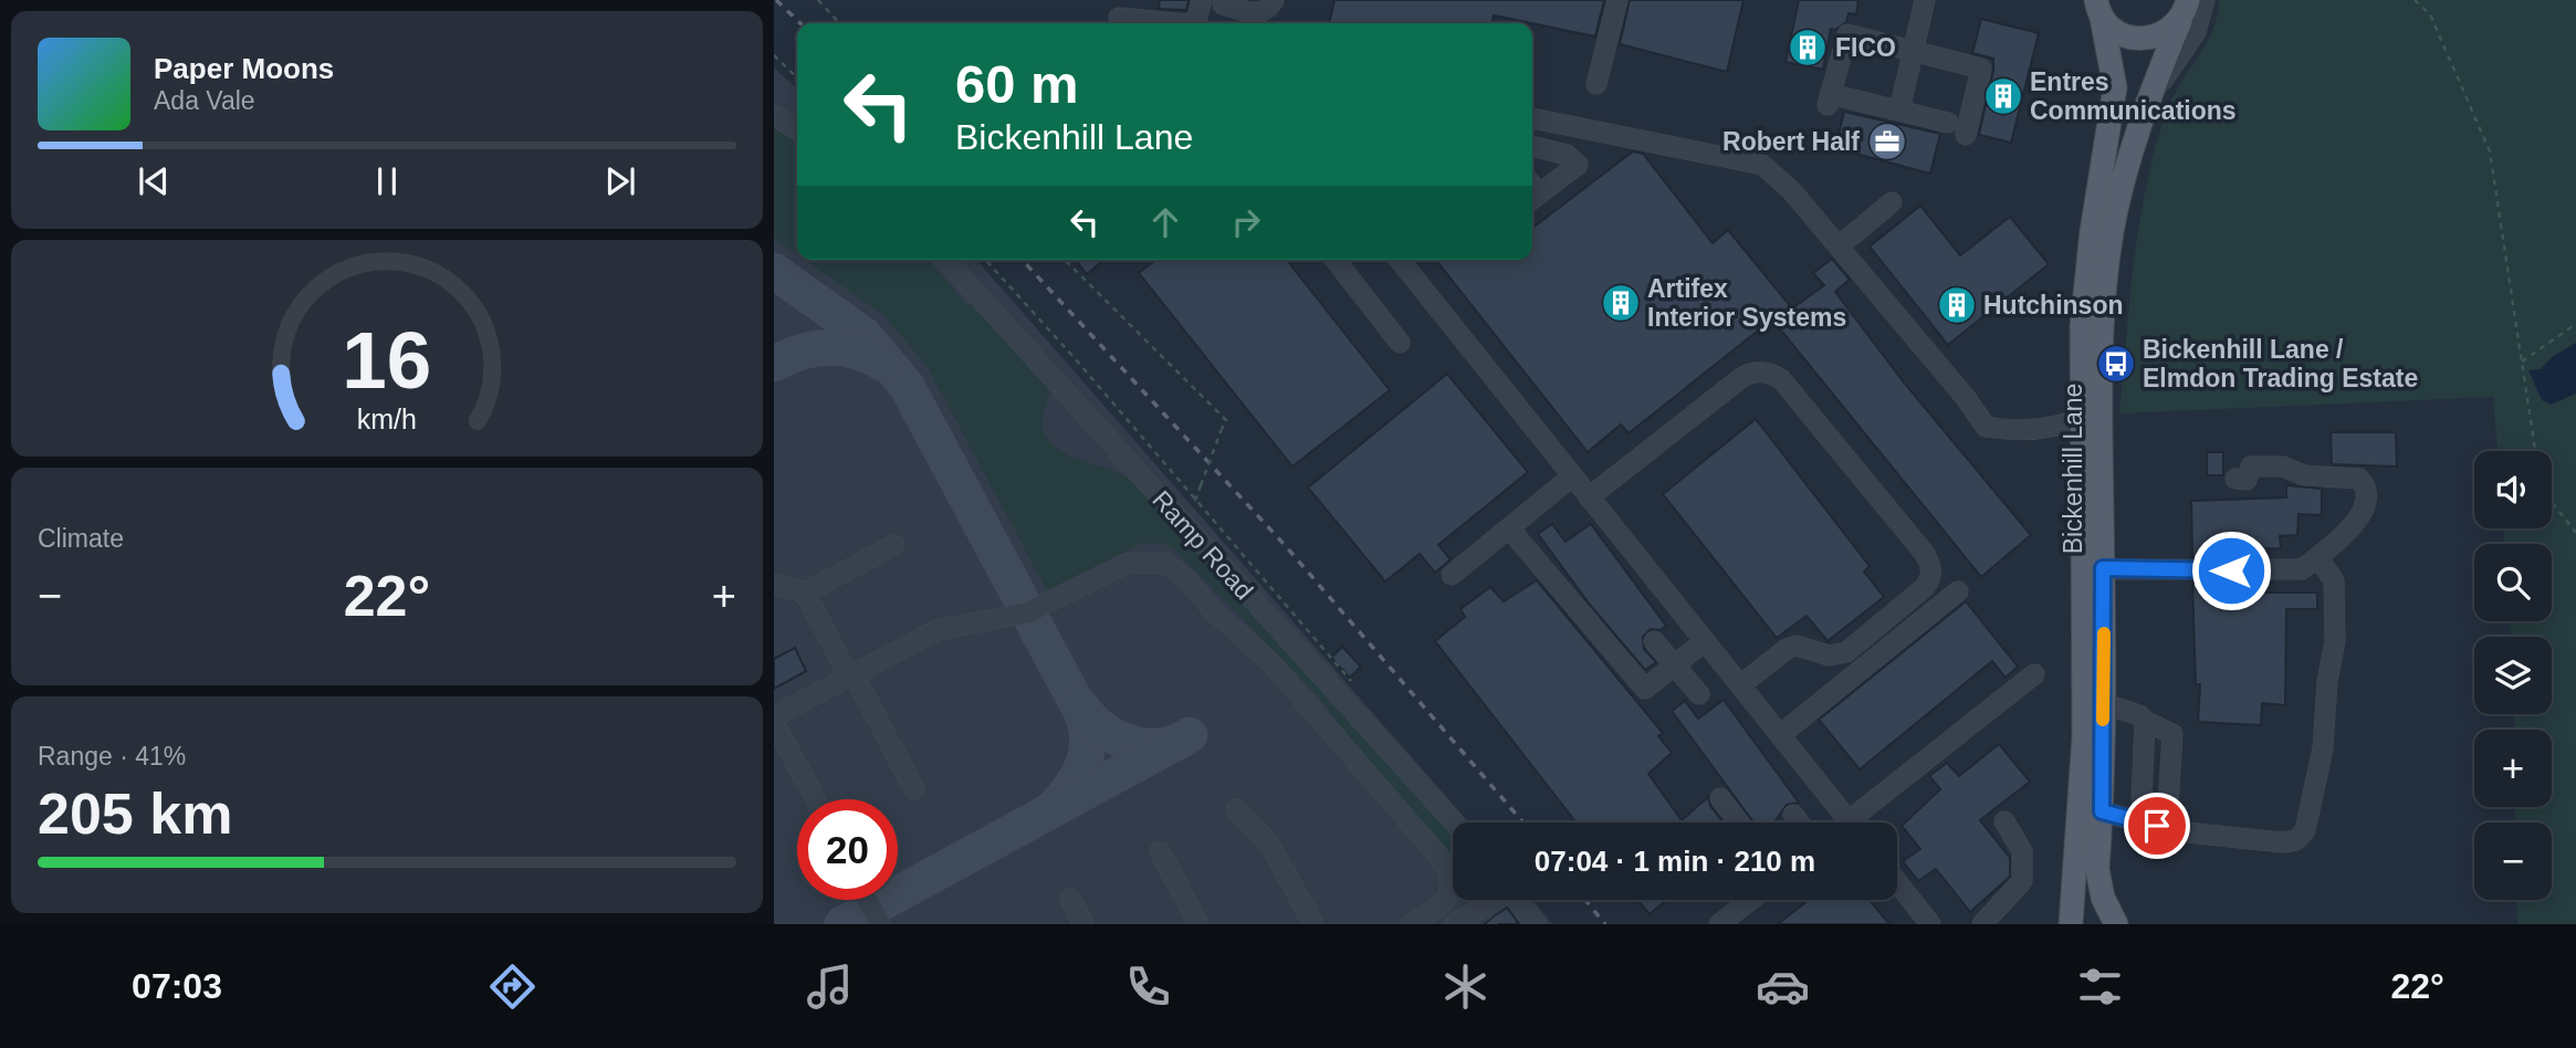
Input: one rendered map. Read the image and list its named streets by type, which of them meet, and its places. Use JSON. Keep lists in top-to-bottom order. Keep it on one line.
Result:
{"streets":{"main road":["Bickenhill Lane"],"lane":["Ramp Road"]},"places":{"building":["FICO","Entres Communications","Artifex Interior Systems","Hutchinson"],"office":["Robert Half"],"bus stop":["Bickenhill Lane / Elmdon Trading Estate"]},"page":{"turn":["60 m","Bickenhill Lane"],"song":["Paper Moons","Ada Vale"],"map_buttons":["+","−"],"tile":["Climate",["Range · 41%","205 km"]],"heat":["−","22°","+"],"limit":"20","trip":"07:04 · 1 min · 210 m","tabs":["07:03","22°"],"gauge":["16","km/h"]}}
